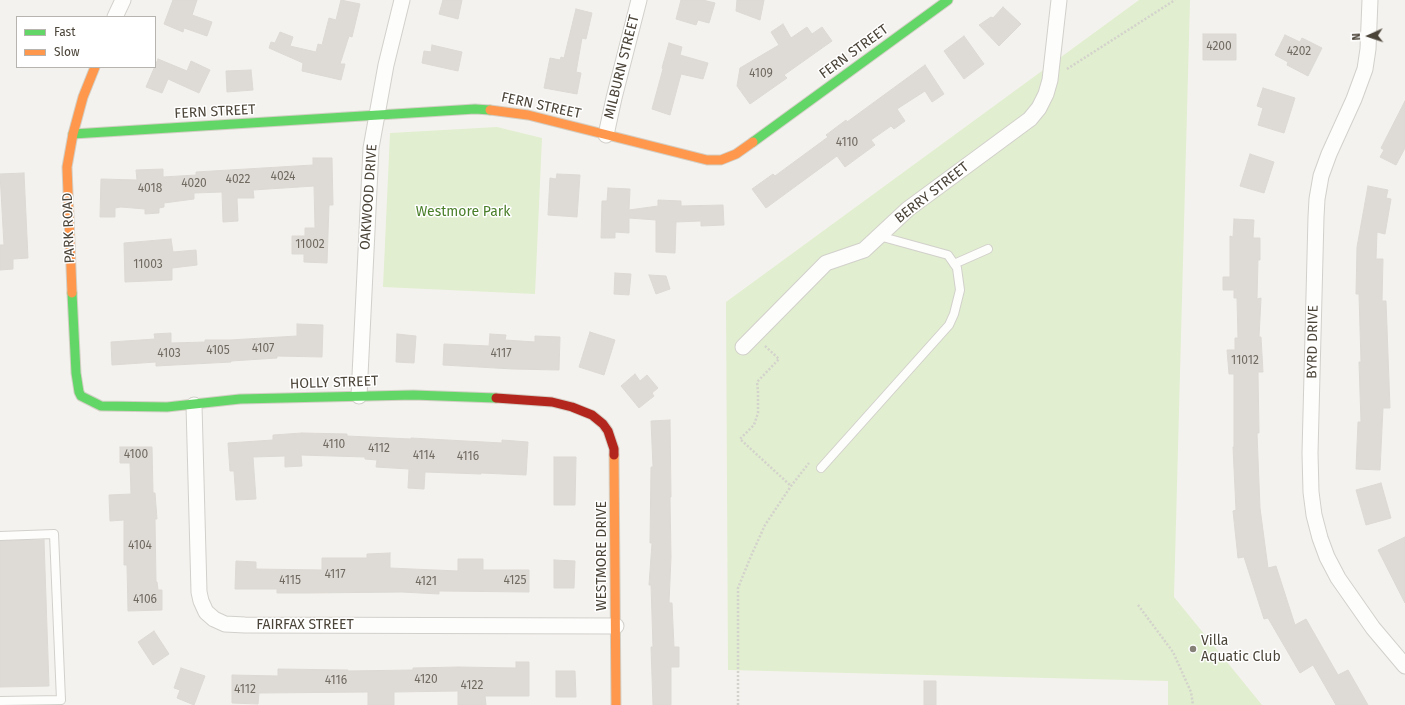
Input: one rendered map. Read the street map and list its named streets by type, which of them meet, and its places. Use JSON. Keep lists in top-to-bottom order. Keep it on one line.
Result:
{"streets":{"street":["FERN STREET","MILBURN STREET","BERRY STREET","OAKWOOD DRIVE","PARK ROAD","BYRD DRIVE","HOLLY STREET","WESTMORE DRIVE","FAIRFAX STREET"]},"crossings":[["FERN STREET","MILBURN STREET"],["FERN STREET","OAKWOOD DRIVE"],["FERN STREET","PARK ROAD"],["OAKWOOD DRIVE","HOLLY STREET"],["PARK ROAD","HOLLY STREET"],["HOLLY STREET","WESTMORE DRIVE"],["HOLLY STREET","FAIRFAX STREET"],["WESTMORE DRIVE","FAIRFAX STREET"]],"parks":["Westmore Park"],"places":["Villa Aquatic Club"],"house_numbers":["4200","4202","4109","4110","4024","4022","4020","4018","11002","11003","4107","4105","4103","4117","11012","4110","4112","4100","4114","4116","4104","4117","4115","4125","4121","4106","4120","4116","4122","4112"],"legend":["Fast","Slow"],"north":"left"}
